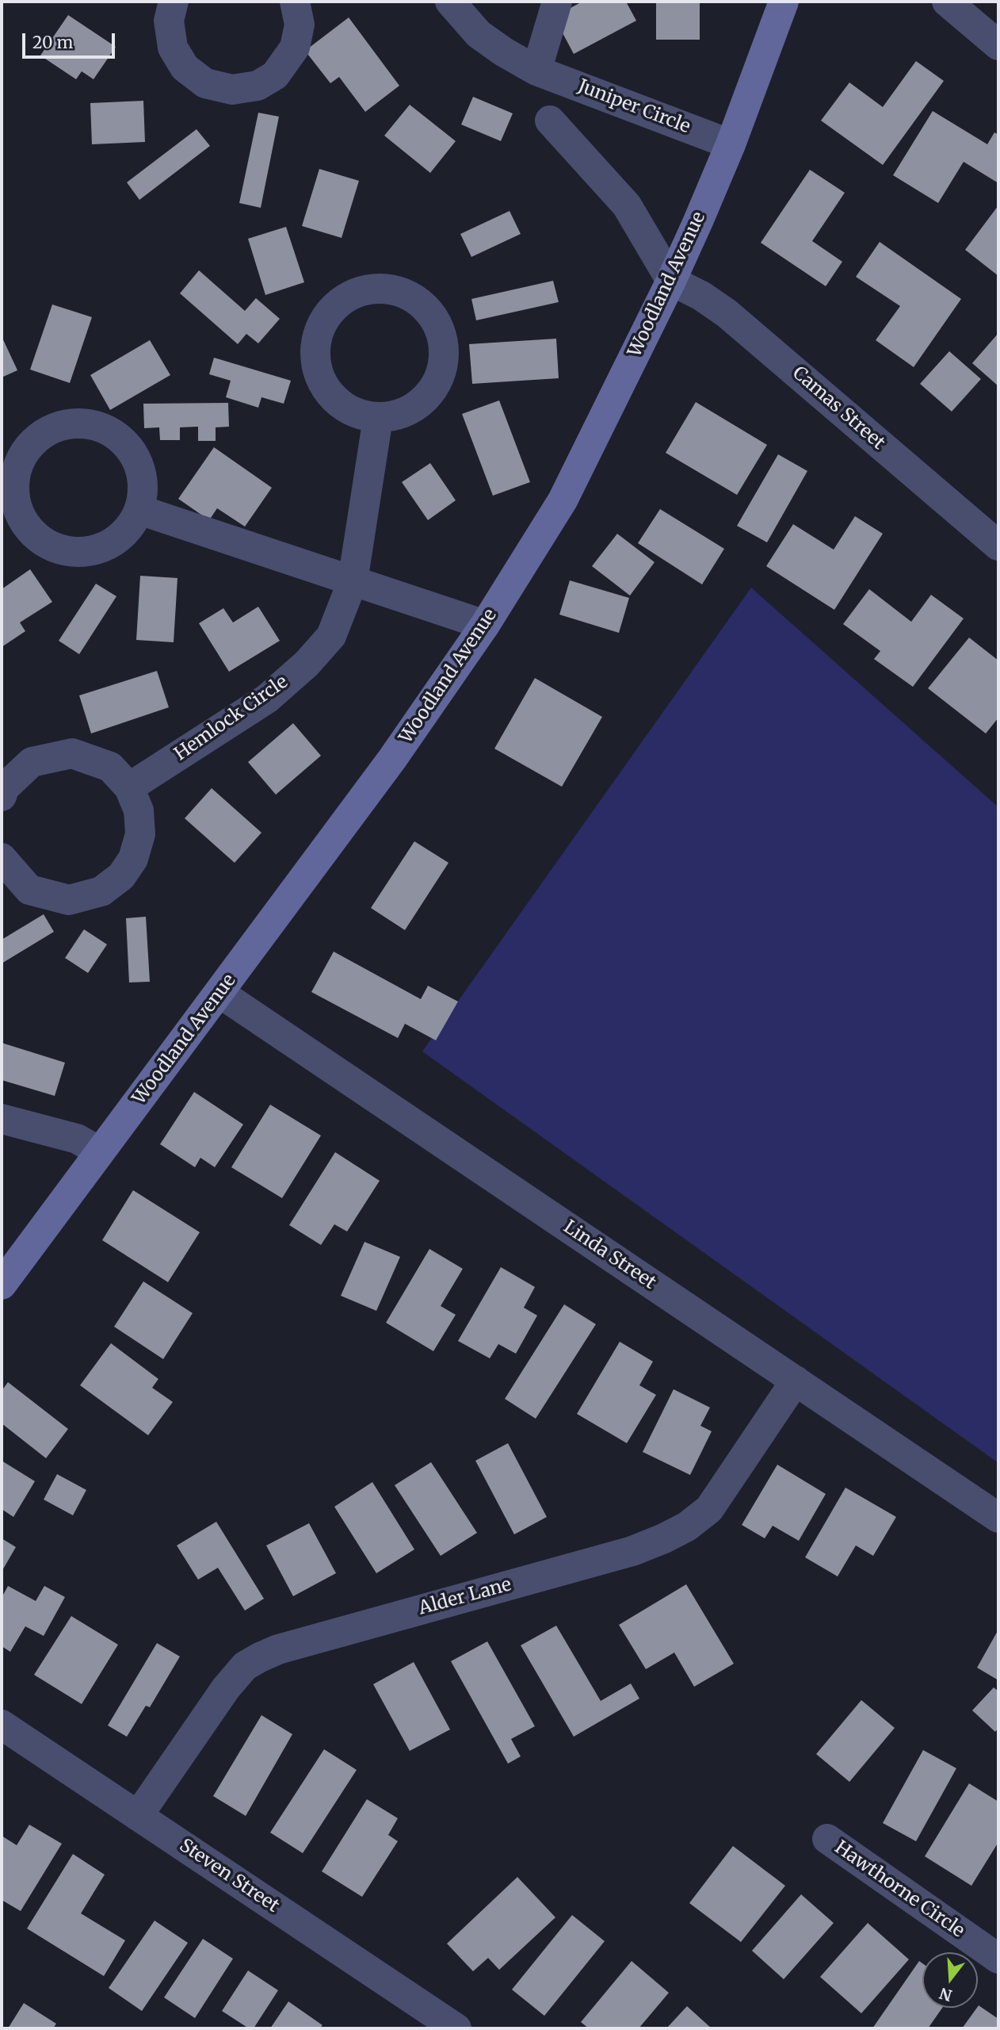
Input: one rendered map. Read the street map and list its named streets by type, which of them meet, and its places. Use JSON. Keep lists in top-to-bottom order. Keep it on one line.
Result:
{"streets":{"street":["Juniper Circle","Woodland Avenue","Camas Street","Hemlock Circle","Linda Street","Alder Lane","Steven Street","Hawthorne Circle"]},"crossings":[["Juniper Circle","Woodland Avenue"],["Woodland Avenue","Camas Street"],["Woodland Avenue","Linda Street"],["Linda Street","Alder Lane"],["Alder Lane","Steven Street"]],"scale_bar":"20 m","north":"bottom"}
